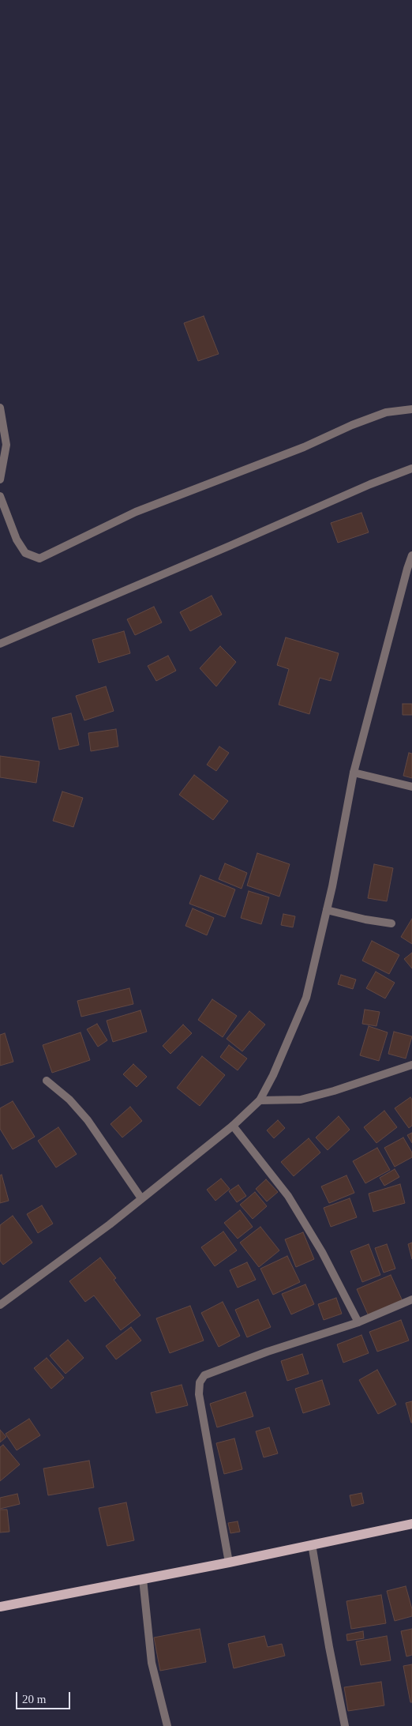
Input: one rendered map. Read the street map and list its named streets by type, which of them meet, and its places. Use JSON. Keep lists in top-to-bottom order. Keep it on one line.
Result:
{"scale_bar":"20 m"}
